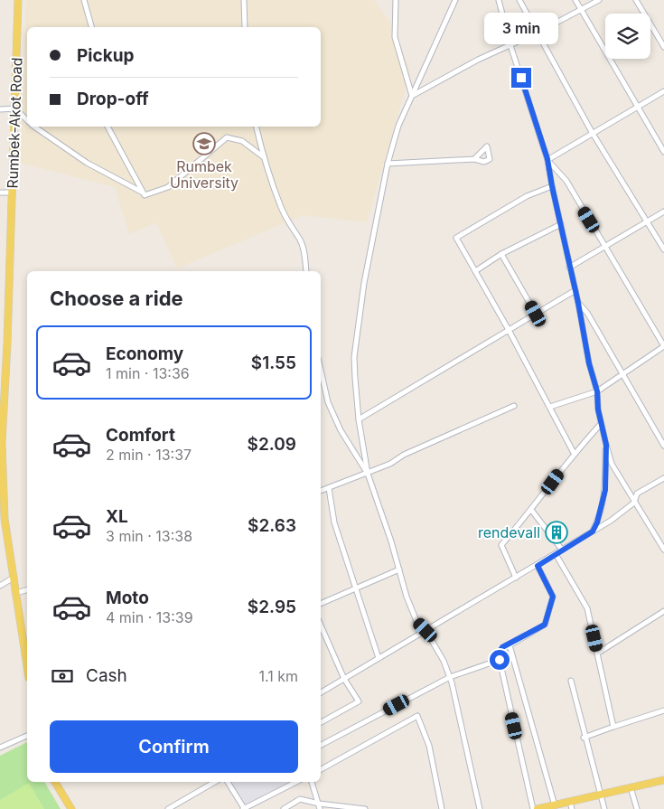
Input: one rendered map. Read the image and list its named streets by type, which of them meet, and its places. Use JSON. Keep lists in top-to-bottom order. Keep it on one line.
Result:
{"streets":{"main road":["Rumbek-Akot Road"]},"places":{"school or university":["Rumbek University"],"building":["rendevall"]},"page":{"bubble":"3 min","banner":["Pickup","Drop-off"],"heading":"Choose a ride","list":[{"name":"Economy","note":"1 min · 13:36","value":"$1.55"},{"name":"Comfort","note":"2 min · 13:37","value":"$2.09"},{"name":"XL","note":"3 min · 13:38","value":"$2.63"},{"name":"Moto","note":"4 min · 13:39","value":"$2.95"}],"pay":["Cash","1.1 km"],"buttons":"Confirm"}}
